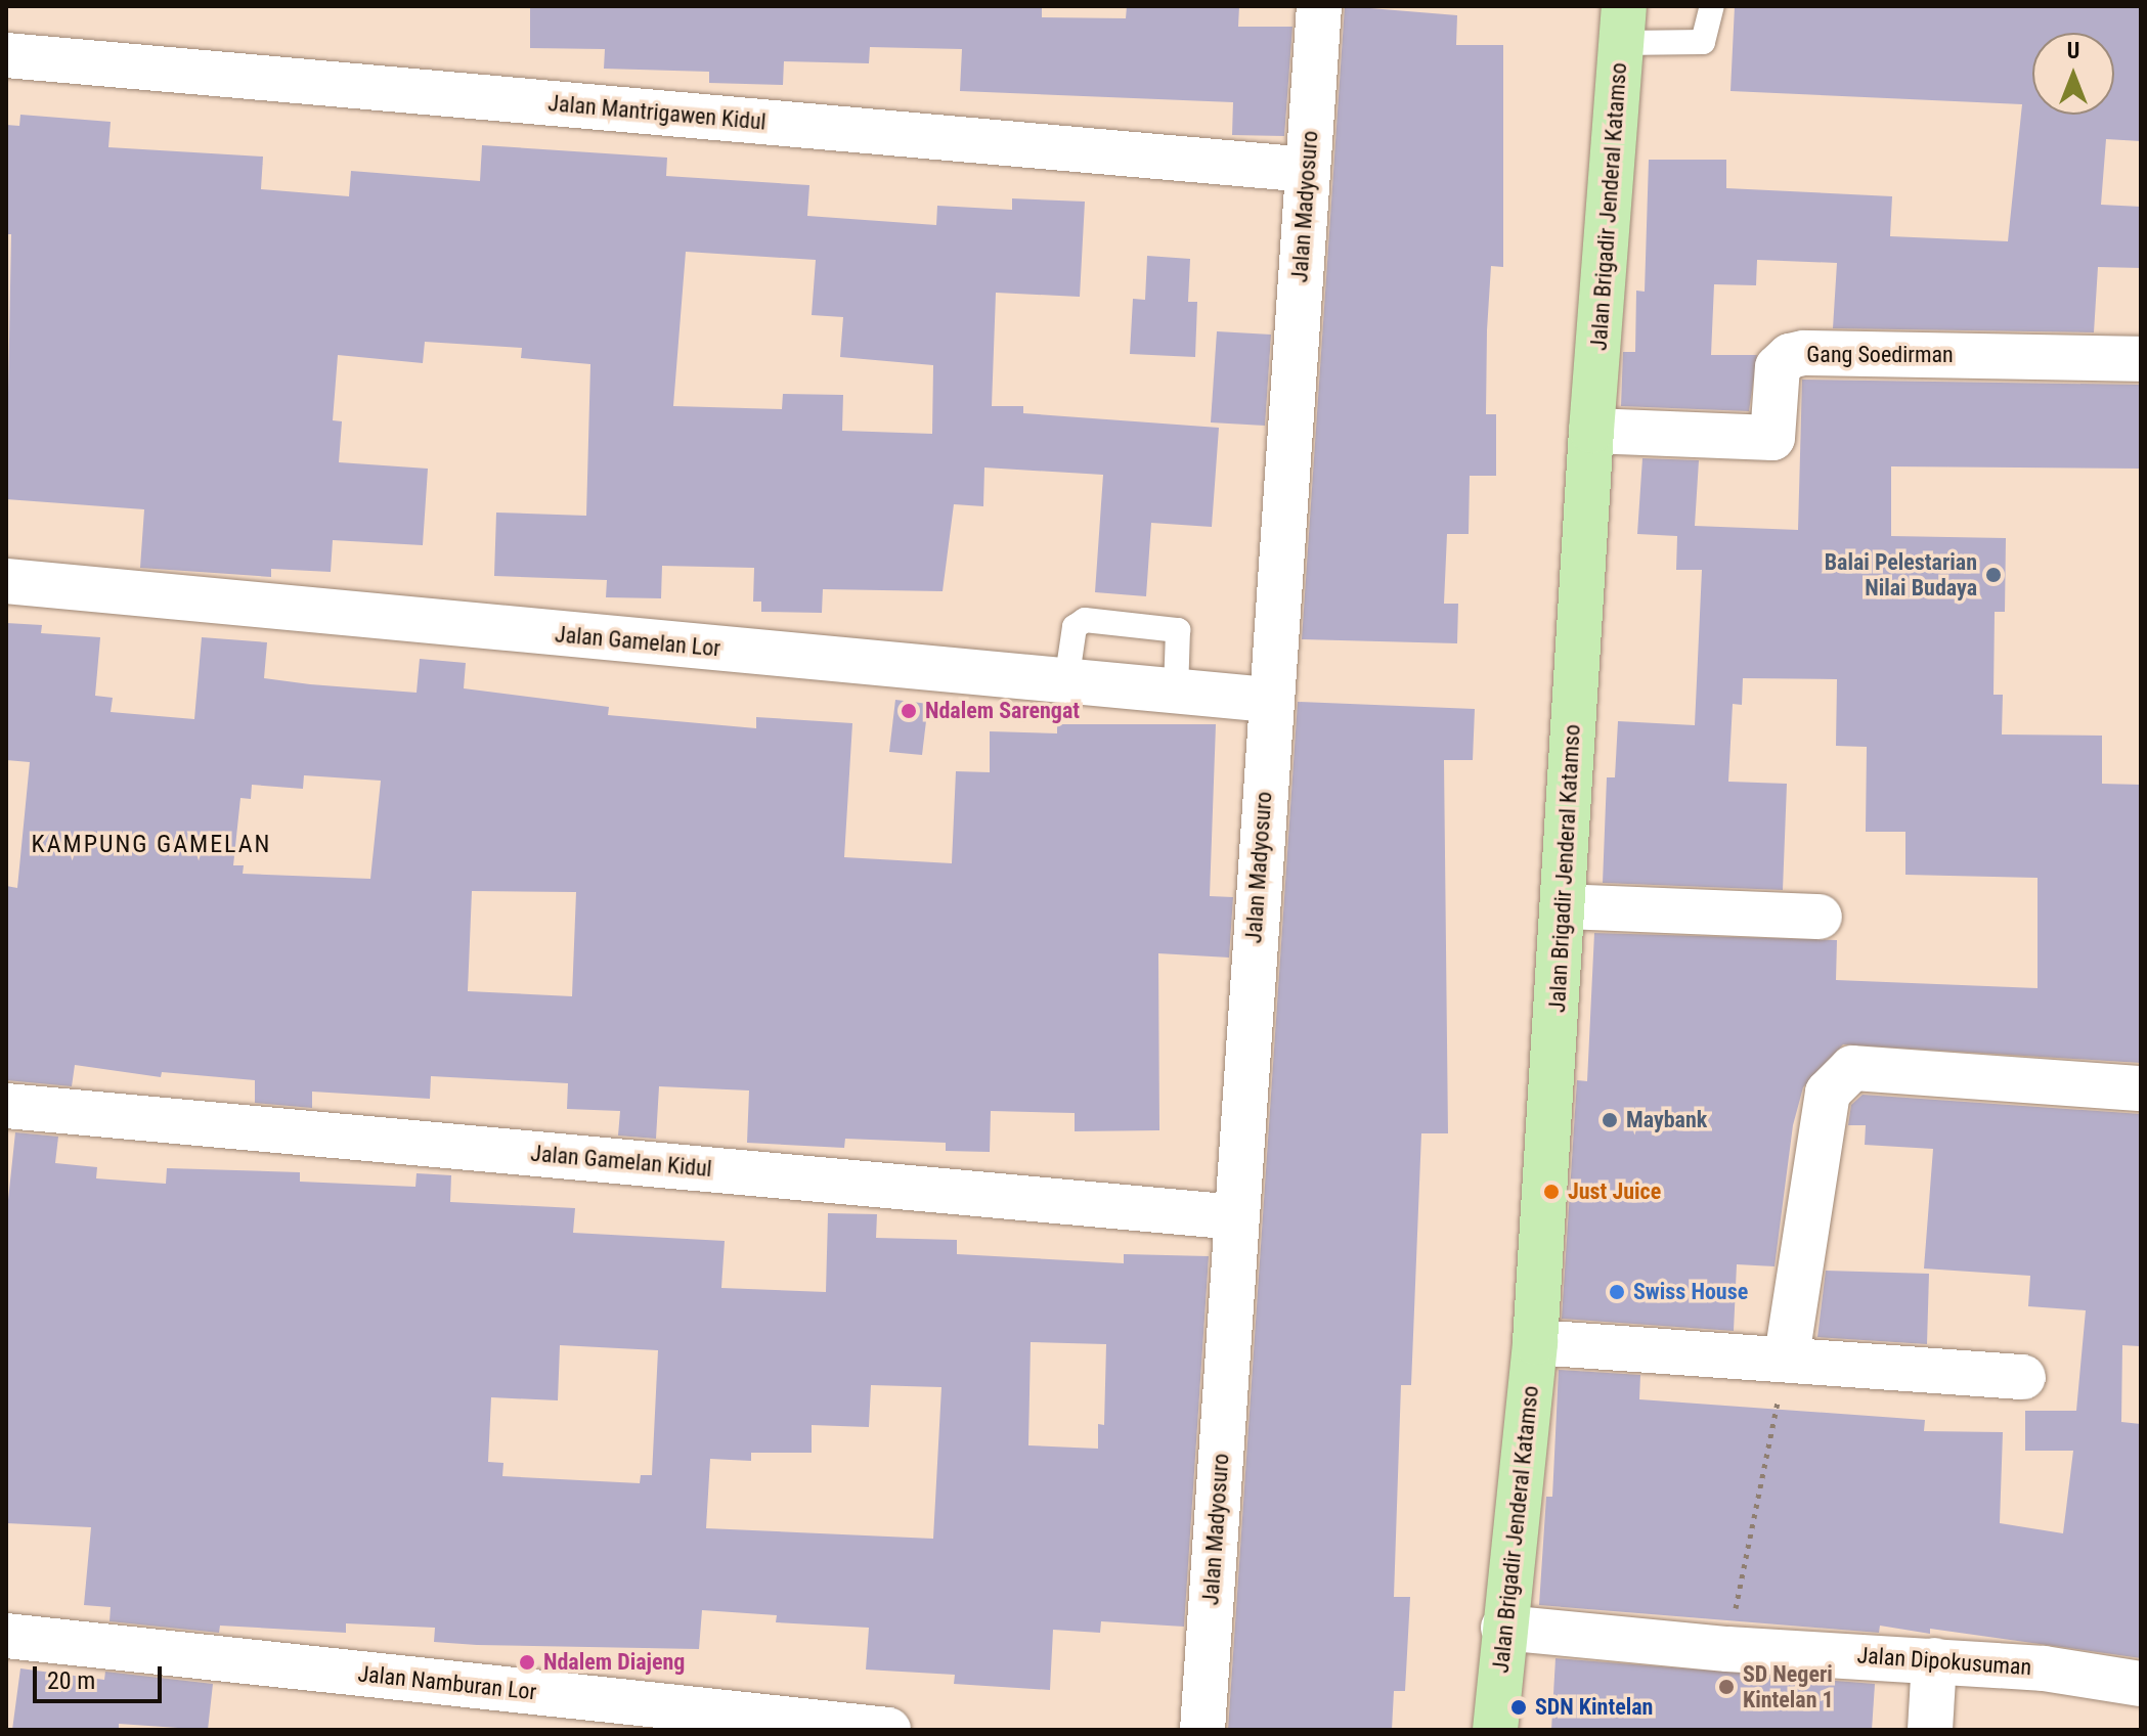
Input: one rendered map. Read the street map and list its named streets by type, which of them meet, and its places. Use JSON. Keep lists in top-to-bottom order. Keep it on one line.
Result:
{"streets":{"main road":["Jalan Brigadir Jenderal Katamso"],"street":["Jalan Mantrigawen Kidul","Jalan Madyosuro","Gang Soedirman","Jalan Gamelan Lor","Jalan Gamelan Kidul","Jalan Dipokusuman","Jalan Namburan Lor"]},"crossings":[["Jalan Mantrigawen Kidul","Jalan Madyosuro"],["Jalan Madyosuro","Jalan Gamelan Lor"],["Jalan Madyosuro","Jalan Gamelan Kidul"],["Jalan Brigadir Jenderal Katamso","Gang Soedirman"],["Jalan Brigadir Jenderal Katamso","Jalan Dipokusuman"]],"districts":["KAMPUNG GAMELAN"],"places":["Balai Pelestarian Nilai Budaya","Ndalem Sarengat","Maybank","Just Juice","Swiss House","Ndalem Diajeng","SD Negeri Kintelan 1","SDN Kintelan"],"scale_bar":"20 m","north":"top"}
